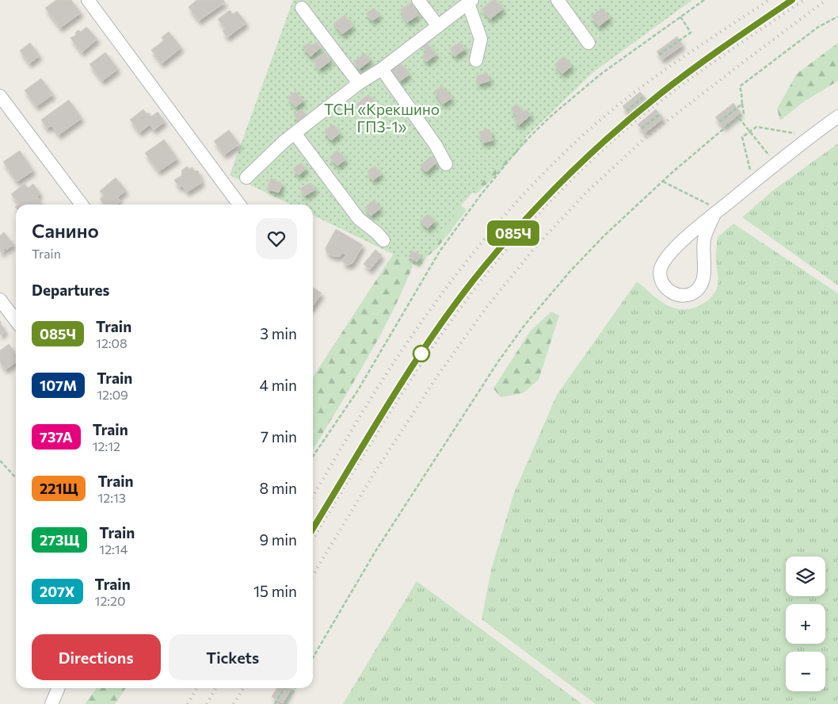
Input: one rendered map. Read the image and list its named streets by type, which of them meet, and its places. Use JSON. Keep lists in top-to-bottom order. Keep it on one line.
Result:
{"parks":["ТСН «Крекшино ГПЗ-1»"],"page":{"on_map":"085Ч","heading":[["Санино","Train"],"Departures"],"list":[{"mark":"085Ч","name":"Train","note":"12:08","value":"3 min"},{"mark":"107М","name":"Train","note":"12:09","value":"4 min"},{"mark":"737А","name":"Train","note":"12:12","value":"7 min"},{"mark":"221Щ","name":"Train","note":"12:13","value":"8 min"},{"mark":"273Щ","name":"Train","note":"12:14","value":"9 min"},{"mark":"207Х","name":"Train","note":"12:20","value":"15 min"}],"map_buttons":["+","−"],"buttons":["Directions","Tickets"]}}
